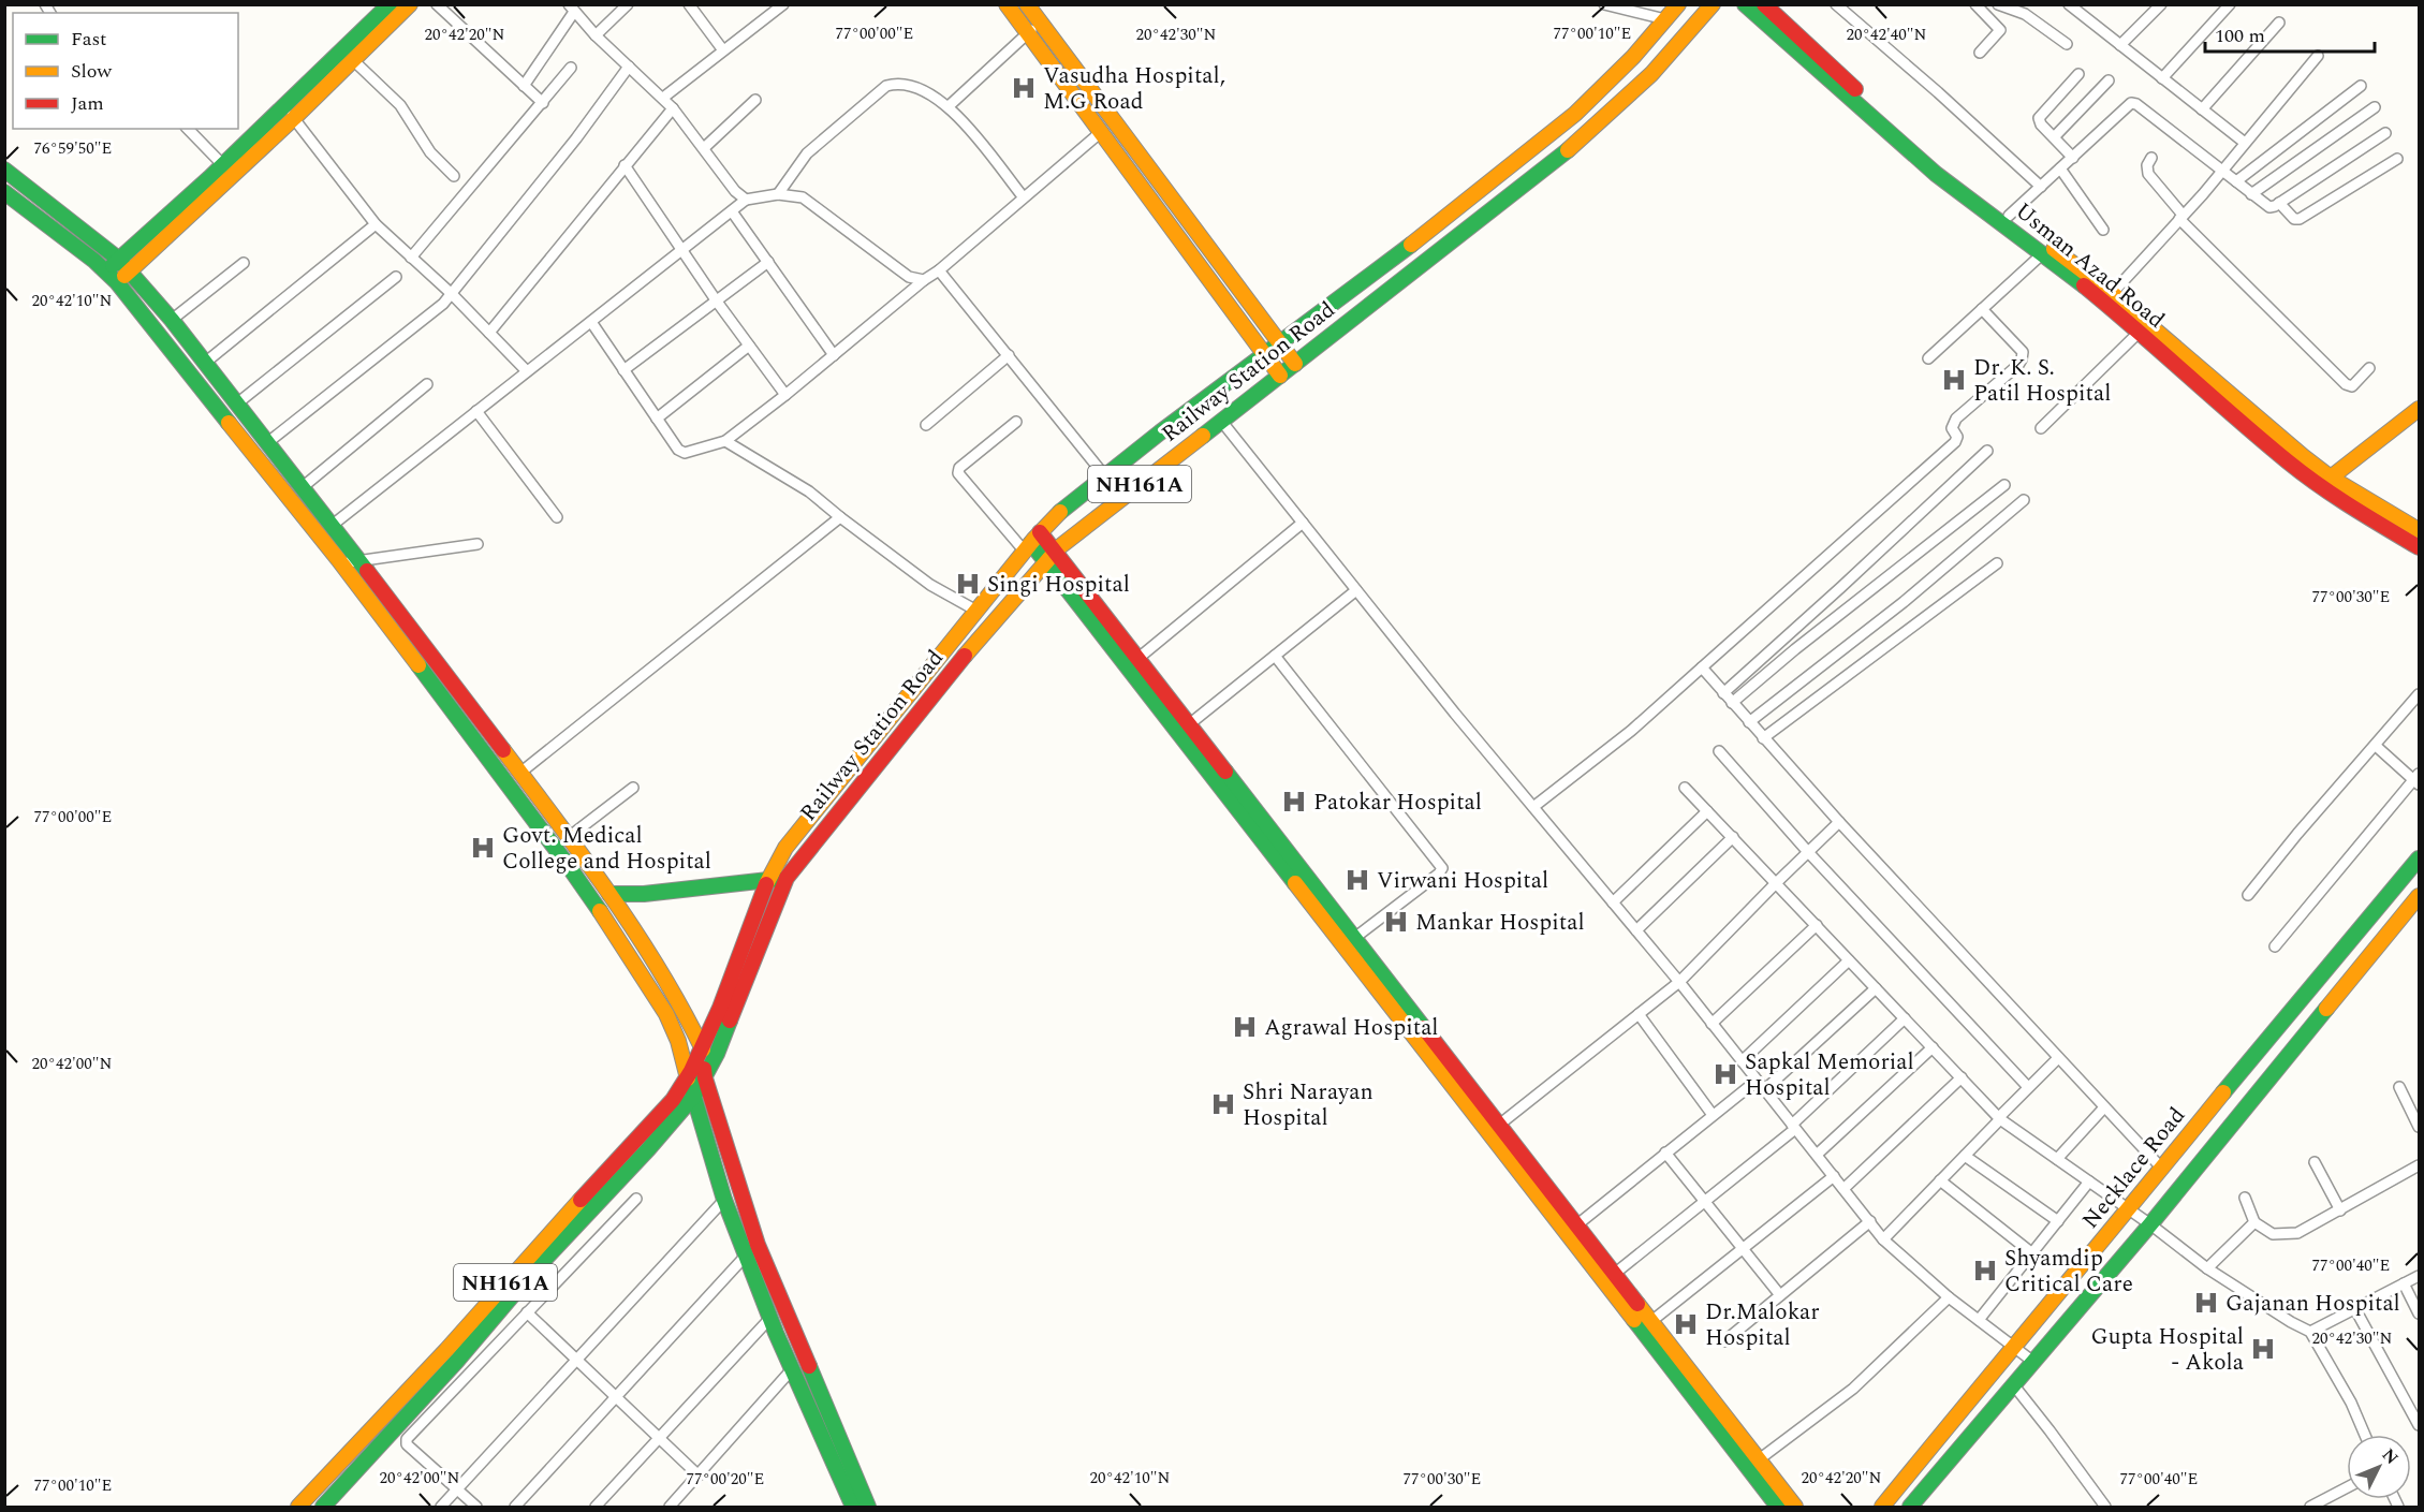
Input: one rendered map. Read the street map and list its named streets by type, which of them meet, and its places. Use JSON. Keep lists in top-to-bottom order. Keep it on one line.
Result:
{"streets":{"main road":["Usman Azad Road","Railway Station Road","NH161A","Necklace Road"]},"crossings":[["Railway Station Road","NH161A"]],"places":{"hospital":["Vasudha Hospital, M.G Road","Dr. K. S. Patil Hospital","Singi Hospital","Patokar Hospital","Govt. Medical College and Hospital","Virwani Hospital","Mankar Hospital","Agrawal Hospital","Sapkal Memorial Hospital","Shri Narayan Hospital","Shyamdip Critical Care","Gajanan Hospital","Dr.Malokar Hospital","Gupta Hospital - Akola"]},"legend":["Fast","Slow","Jam"],"scale_bar":"100 m","north":"top right","coordinates":["77°00'00\"E","77°00'10\"E","20°42'20\"N","20°42'30\"N","20°42'40\"N","76°59'50\"E","20°42'10\"N","77°00'30\"E","20°42'00\"N","77°00'40\"E","77°00'20\"E"]}
